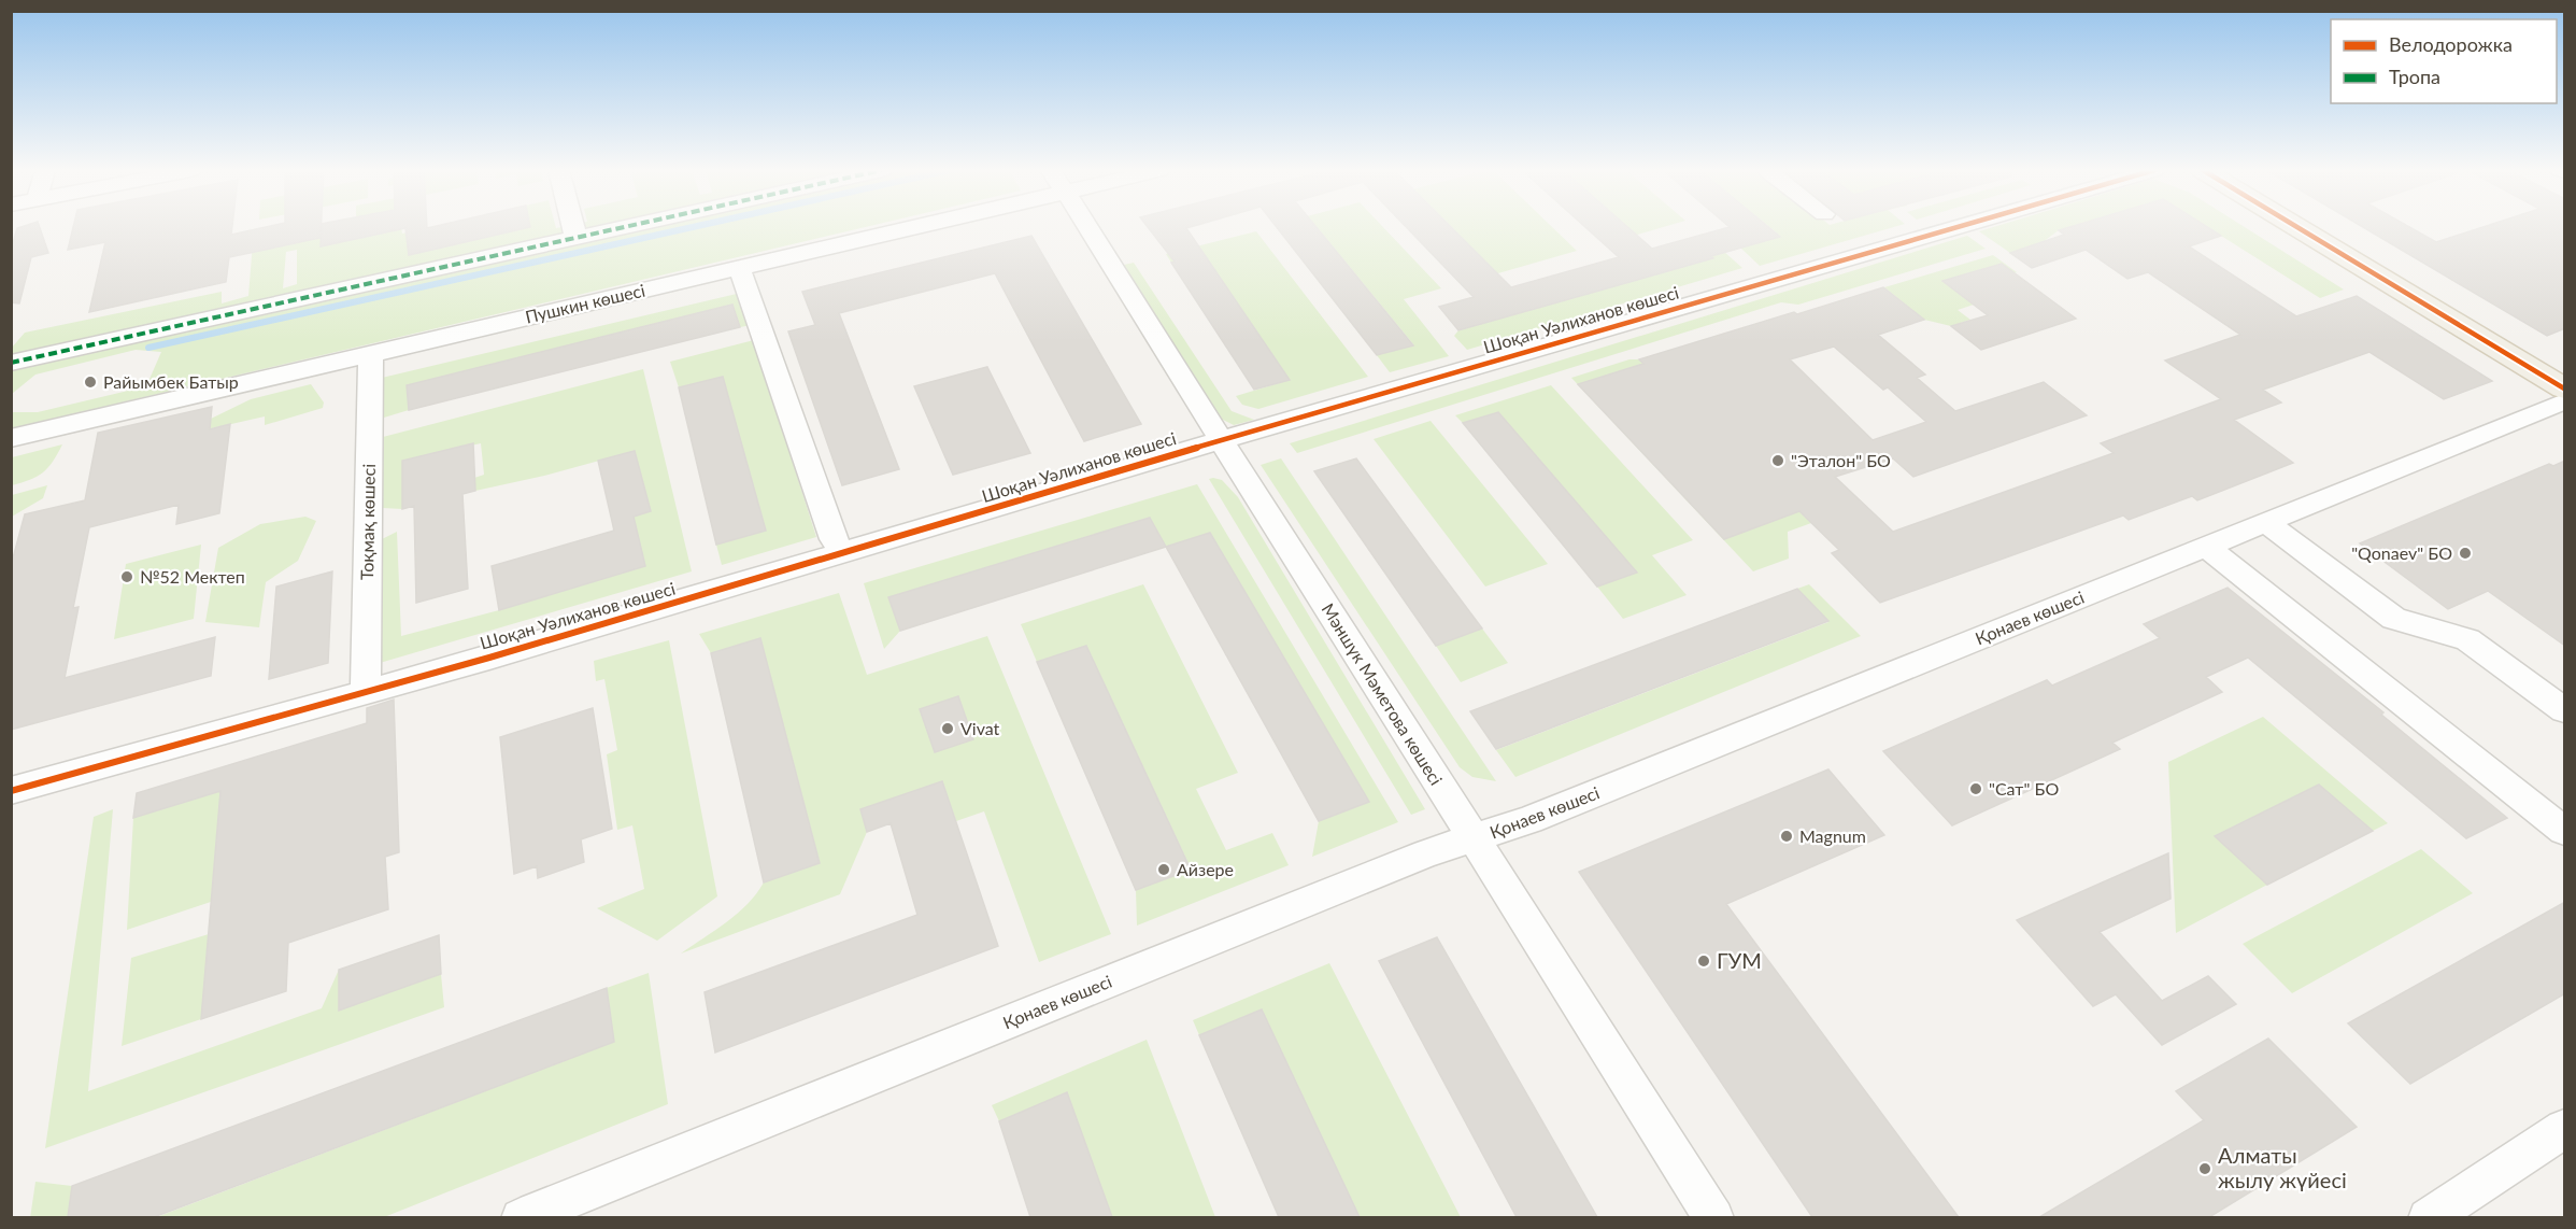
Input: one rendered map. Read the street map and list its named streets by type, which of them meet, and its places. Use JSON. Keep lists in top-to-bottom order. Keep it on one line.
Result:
{"streets":{"street":["Пушкин көшесі","Шоқан Уәлиханов көшесі","Тоқмақ көшесі","Қонаев көшесі","Мәншүк Мәметова көшесі"]},"crossings":[["Пушкин көшесі","Тоқмақ көшесі"],["Шоқан Уәлиханов көшесі","Тоқмақ көшесі"],["Шоқан Уәлиханов көшесі","Мәншүк Мәметова көшесі"],["Қонаев көшесі","Мәншүк Мәметова көшесі"]],"places":["Райымбек Батыр","\"Эталон\" БО","\"Qonaev\" БО","№52 Мектеп","Vivat","\"Сат\" БО","Magnum","Айзере","ГУМ","Алматы жылу жүйесі"],"legend":["Велодорожка","Тропа"]}
